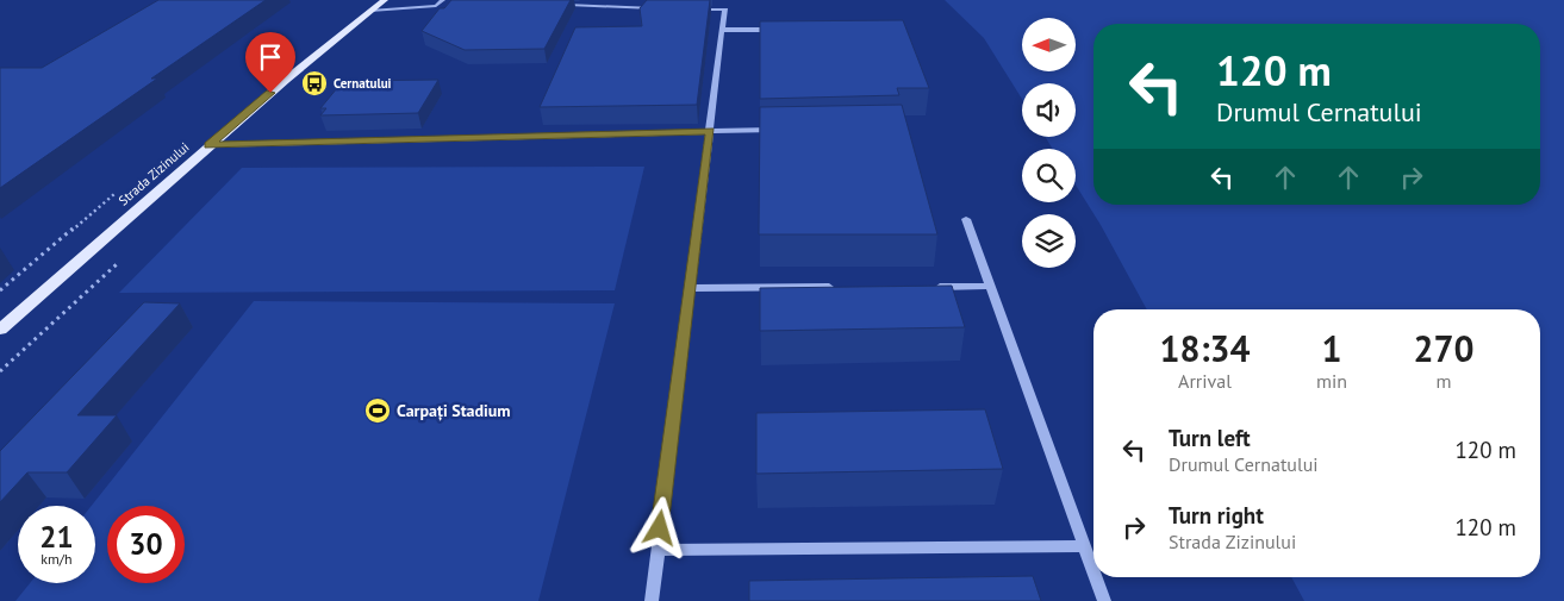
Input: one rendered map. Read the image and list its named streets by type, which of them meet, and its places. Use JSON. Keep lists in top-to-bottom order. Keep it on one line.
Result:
{"streets":{"main road":["Strada Zizinului"]},"places":{"bus stop":["Cernatului"],"sports":["Carpați Stadium"]},"north":"left","page":{"turn":["120 m","Drumul Cernatului"],"eta":["18:34","Arrival","1","min","270","m"],"list":[{"name":"Turn left","note":"Drumul Cernatului","value":"120 m"},{"name":"Turn right","note":"Strada Zizinului","value":"120 m"}],"speed":"21 km/h","limit":"30"}}
